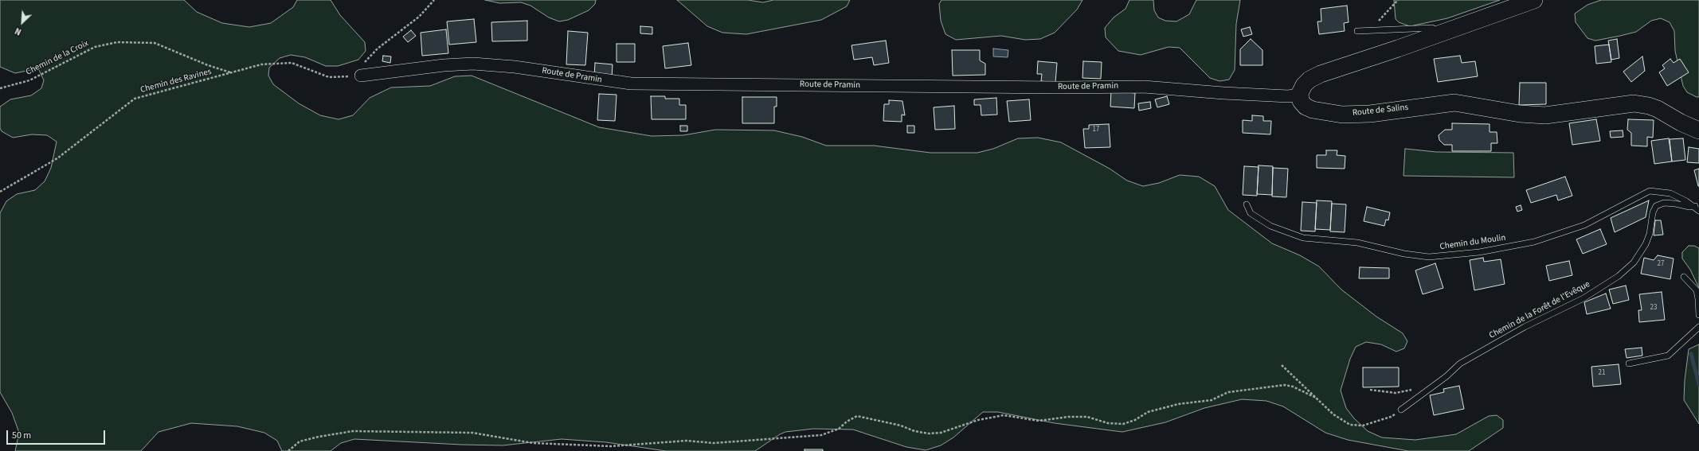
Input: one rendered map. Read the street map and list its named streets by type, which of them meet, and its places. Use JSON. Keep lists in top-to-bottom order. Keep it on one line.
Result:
{"streets":{"street":["Route de Pramin","Route de Salins"],"lane":["Chemin du Moulin","Chemin de la Forêt de l'Evêque"],"path":["Chemin de la Croix","Chemin des Ravines"]},"crossings":[["Chemin de la Croix","Chemin des Ravines"],["Route de Pramin","Chemin des Ravines"],["Route de Pramin","Route de Salins"],["Chemin du Moulin","Chemin de la Forêt de l'Evêque"]],"house_numbers":["17","27","23","21"],"scale_bar":"50 m","north":"bottom left"}
